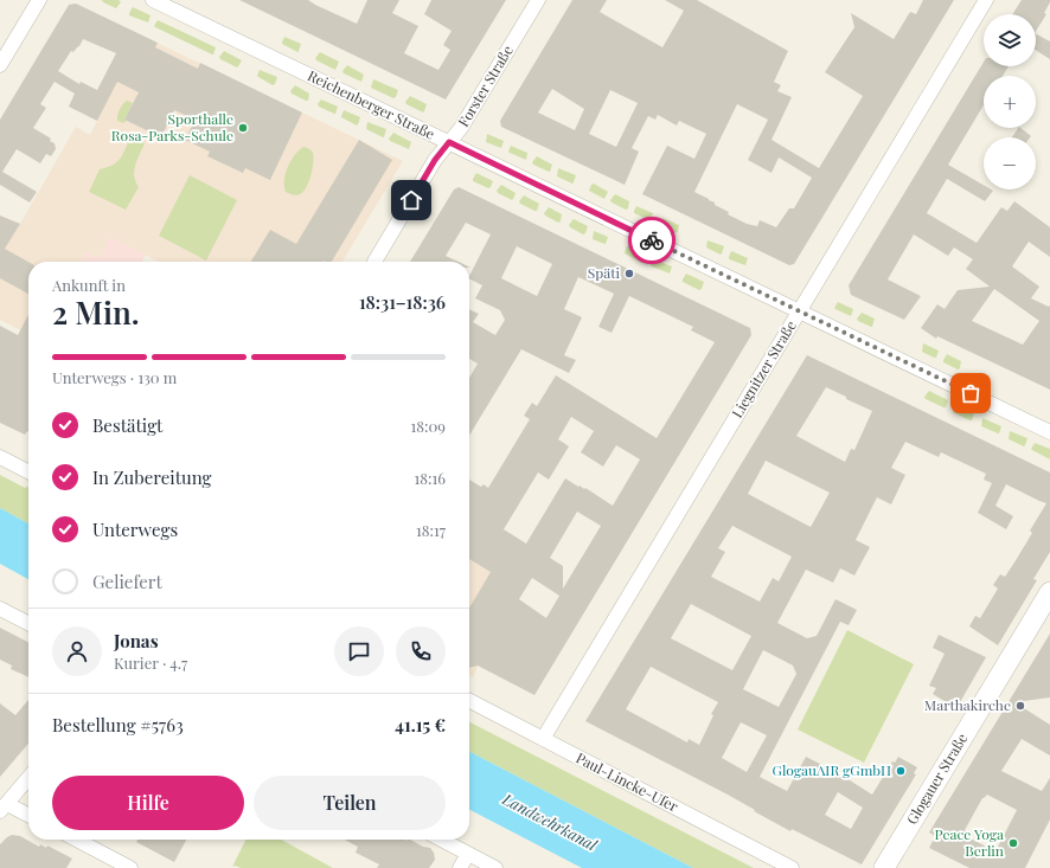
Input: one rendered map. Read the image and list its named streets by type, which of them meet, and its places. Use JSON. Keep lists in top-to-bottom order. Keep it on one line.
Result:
{"streets":{"street":["Forster Straße","Reichenberger Straße","Liegnitzer Straße","Glogauer Straße","Paul-Lincke-Ufer"]},"crossings":[["Forster Straße","Reichenberger Straße"],["Reichenberger Straße","Liegnitzer Straße"],["Liegnitzer Straße","Paul-Lincke-Ufer"]],"water":["Landwehrkanal"],"places":["Sporthalle Rosa-Parks-Schule","Späti","Marthakirche","GlogauAIR gGmbH","Peace Yoga Berlin"],"page":{"map_buttons":["+","−"],"heading":["2 Min.","Ankunft in","18:31–18:36"],"panel":["Jonas","Kurier · 4.7","Bestellung #5763","41.15 €"],"bar":"Unterwegs · 130 m","list":[["Bestätigt","18:09"],["In Zubereitung","18:16"],["Unterwegs","18:17"],"Geliefert"],"buttons":["Hilfe","Teilen"]}}
